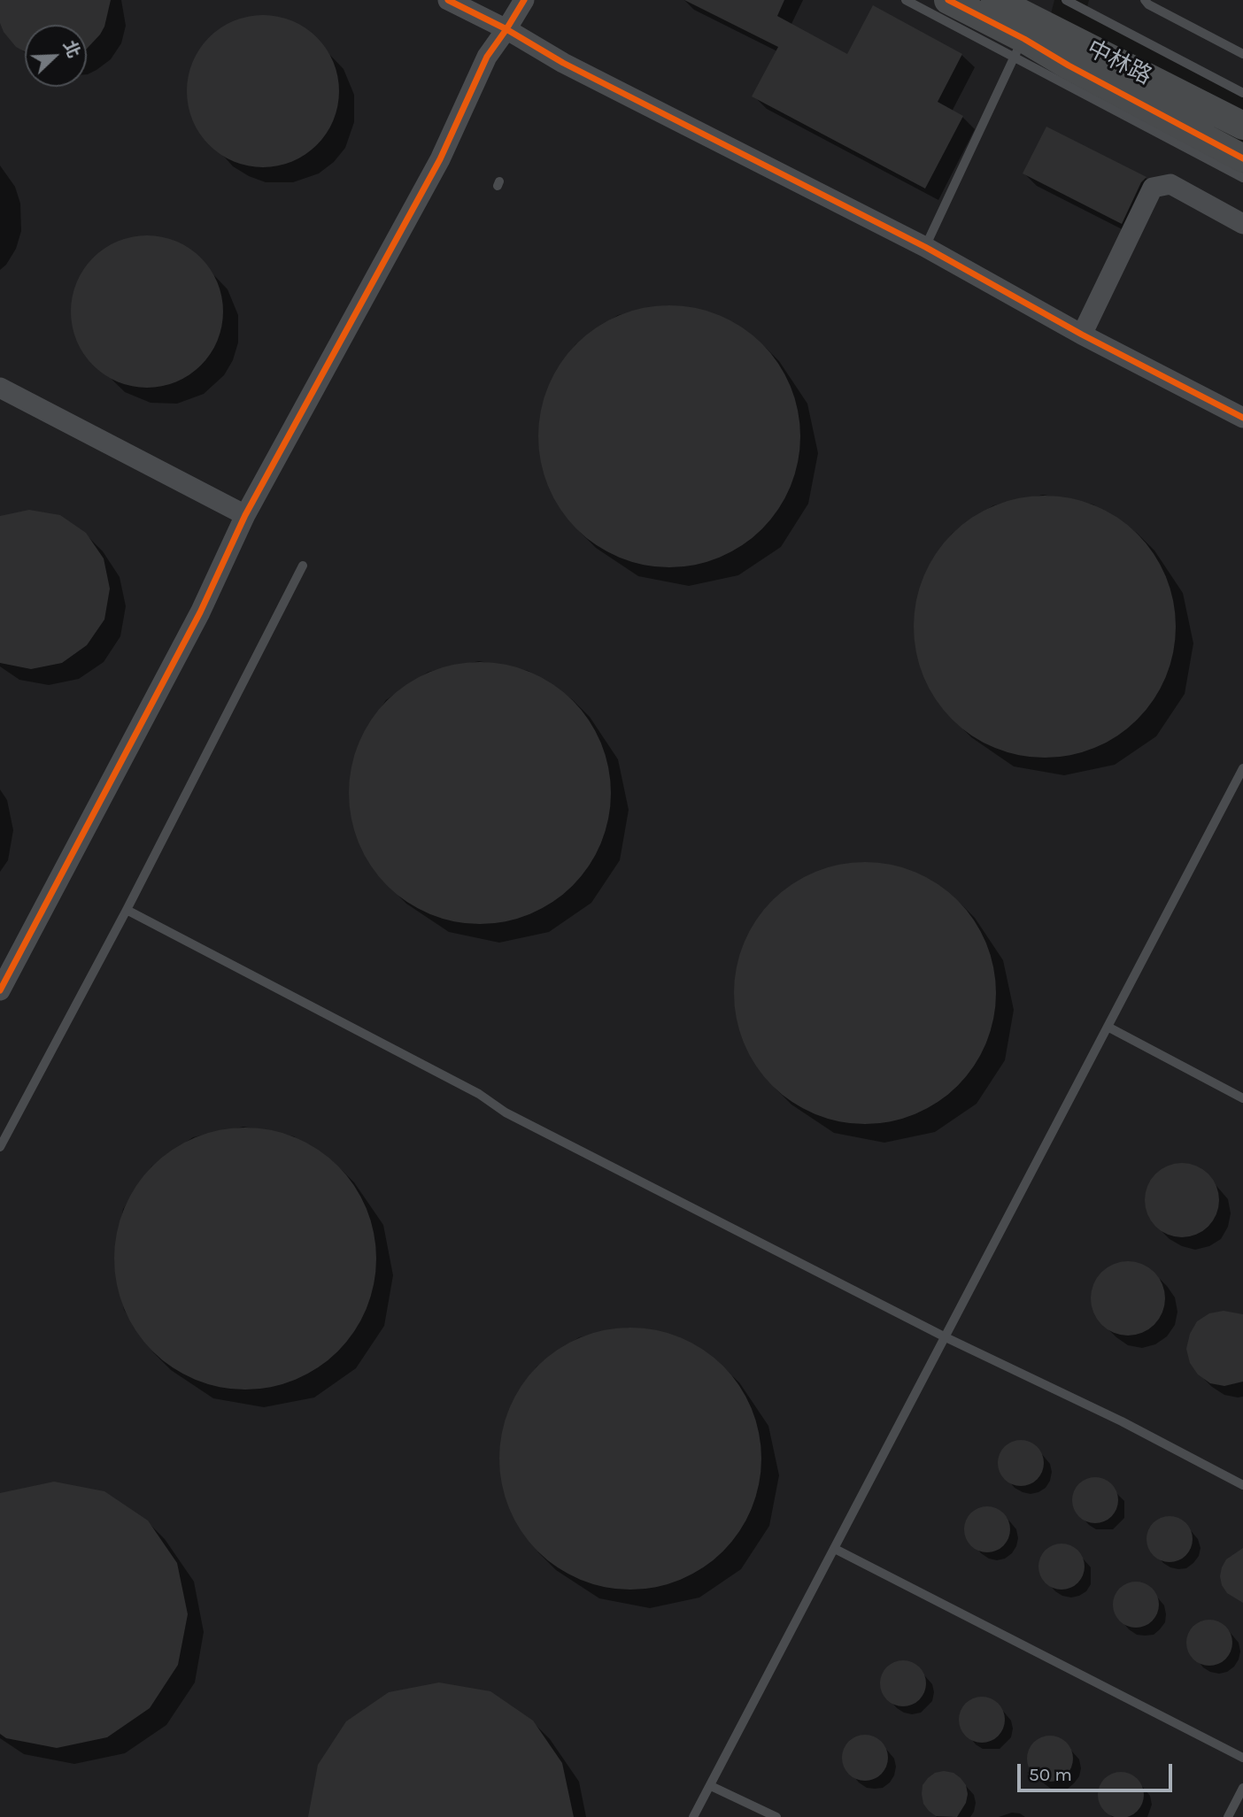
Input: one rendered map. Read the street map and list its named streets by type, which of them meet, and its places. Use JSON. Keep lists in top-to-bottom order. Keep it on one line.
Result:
{"streets":{"street":["中林路"]},"scale_bar":"50 m","north":"top right"}
